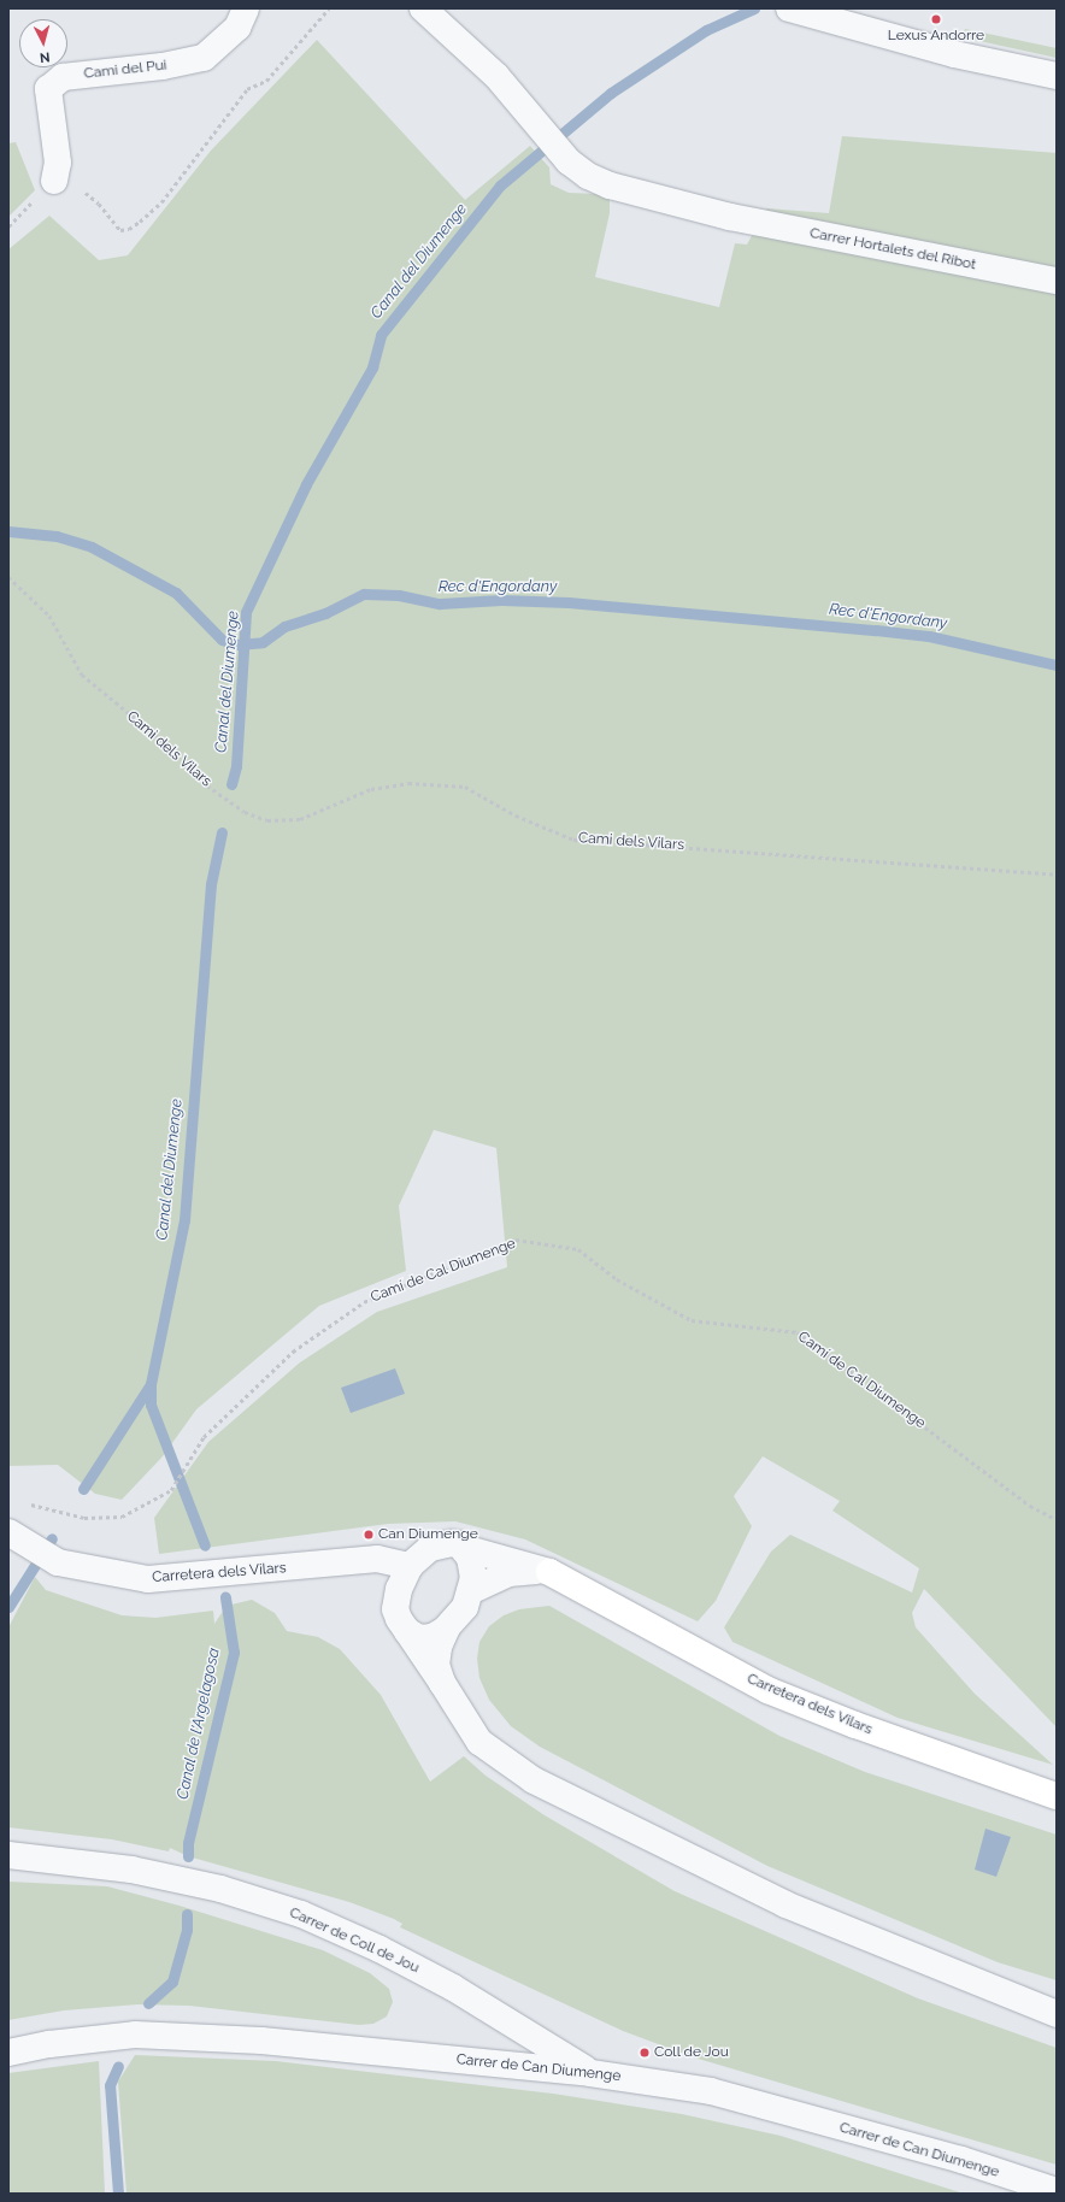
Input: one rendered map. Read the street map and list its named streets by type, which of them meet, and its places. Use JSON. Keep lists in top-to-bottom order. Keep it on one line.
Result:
{"streets":{"street":["Cami del Pui","Carrer Hortalets del Ribot","Carretera dels Vilars","Carrer de Coll de Jou","Carrer de Can Diumenge"],"path":["Cami dels Vilars","Camí de Cal Diumenge"]},"crossings":[["Carrer de Coll de Jou","Carrer de Can Diumenge"]],"water":["Canal del Diumenge","Rec d'Engordany","Canal de l'Argelagosa"],"places":["Lexus Andorre","Can Diumenge","Coll de Jou"],"north":"bottom"}
